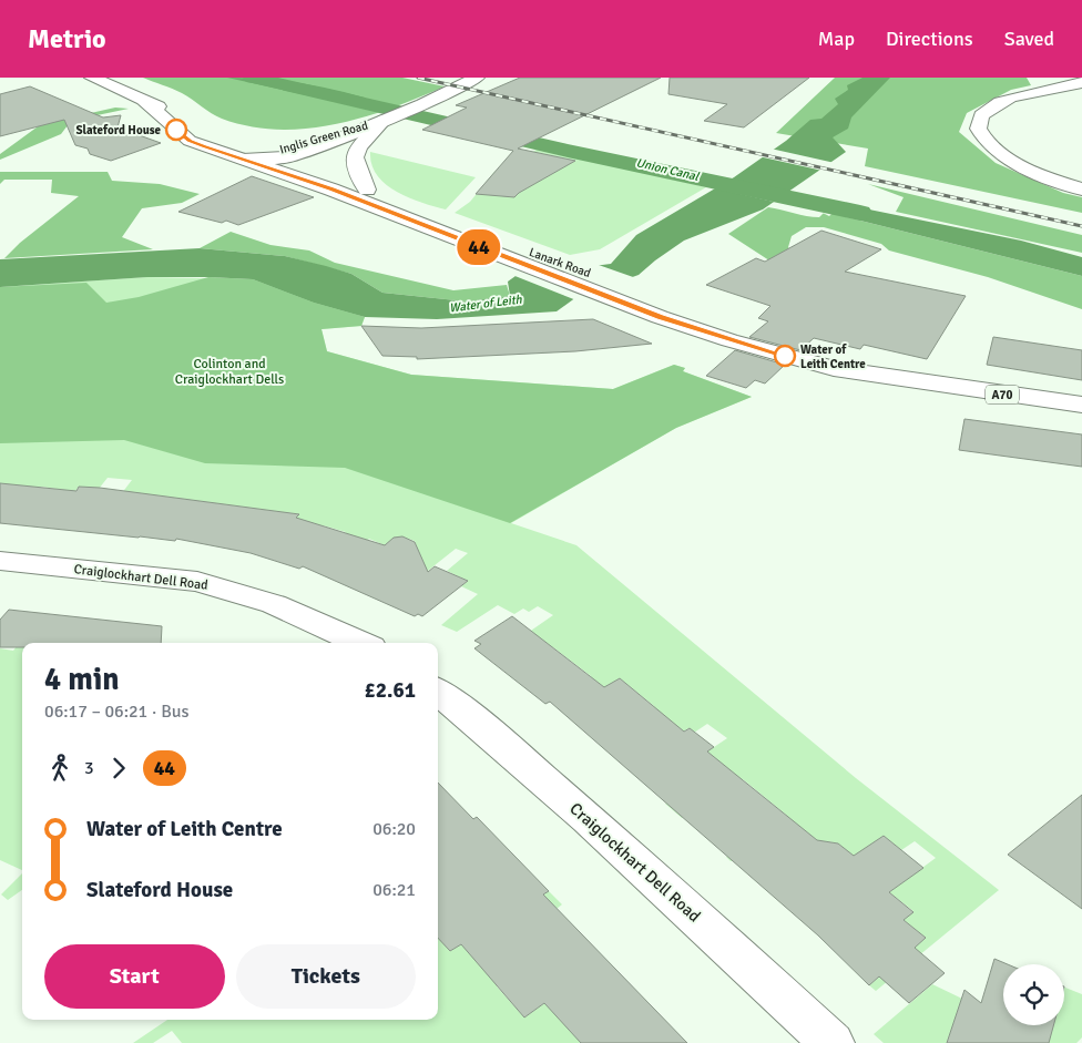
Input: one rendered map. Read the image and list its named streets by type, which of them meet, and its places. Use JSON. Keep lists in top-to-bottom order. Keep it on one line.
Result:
{"streets":{"main road":["Inglis Green Road","Lanark Road","A70","Craiglockhart Dell Road"]},"crossings":[["Inglis Green Road","Lanark Road"]],"water":["Union Canal","Water of Leith"],"parks":["Colinton and Craiglockhart Dells"],"places":["Slateford House","Water of Leith Centre"],"lines":["bus line 44"],"page":{"header":"Metrio","nav":["Map","Directions","Saved"],"on_map":"44","heading":["4 min","06:17 – 06:21 · Bus","£2.61"],"legs":["3","44"],"list":[{"name":"Water of Leith Centre","value":"06:20"},{"name":"Slateford House","value":"06:21"}],"buttons":["Start","Tickets"]}}
